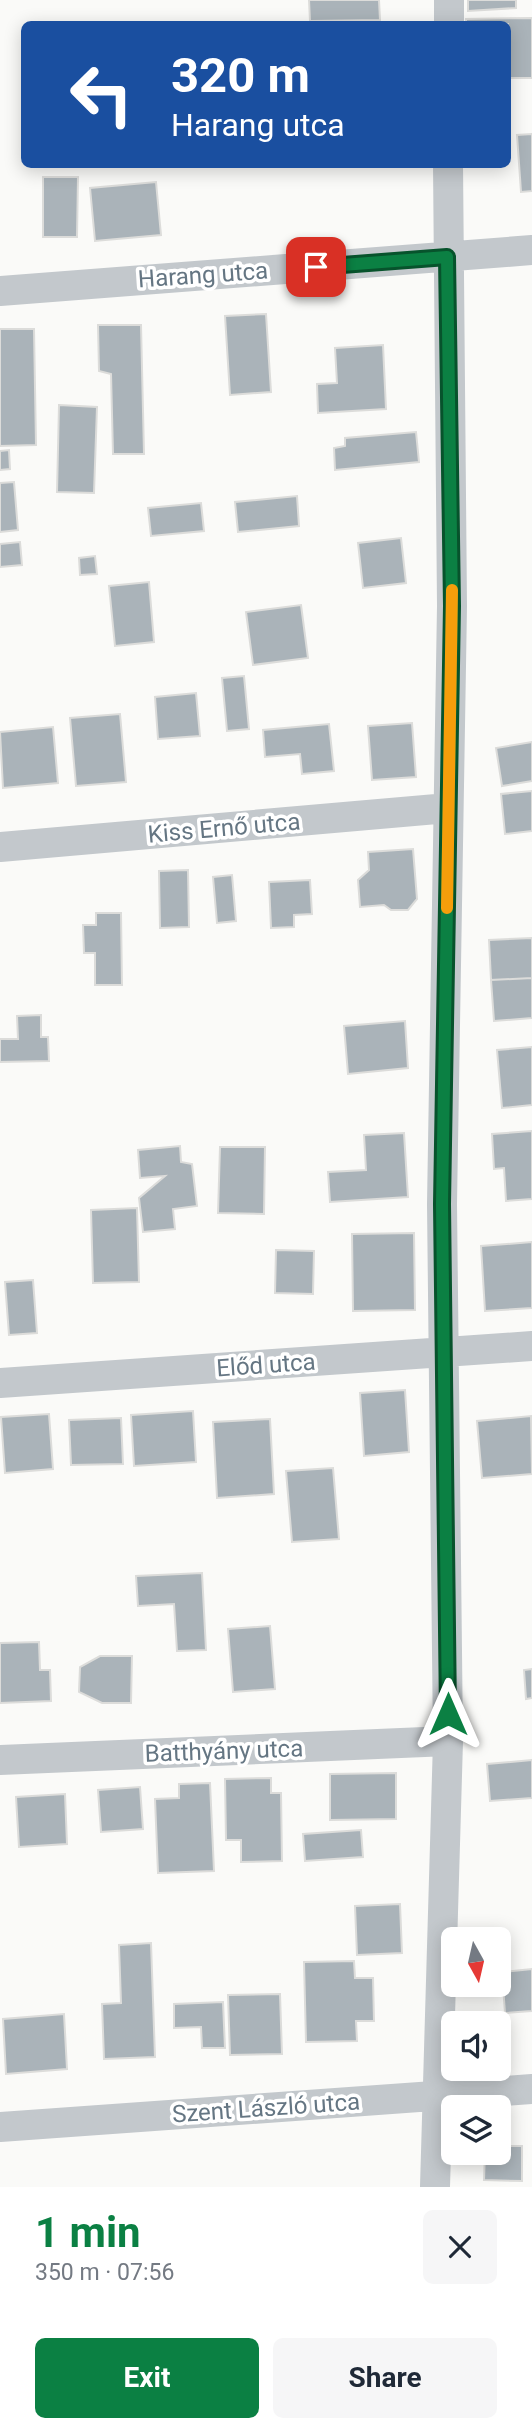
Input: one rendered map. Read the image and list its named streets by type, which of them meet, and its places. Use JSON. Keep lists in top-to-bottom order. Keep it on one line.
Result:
{"streets":{"street":["Harang utca","Kiss Ernő utca","Előd utca","Batthyány utca","Szent László utca"]},"north":"bottom","page":{"turn":["320 m","Harang utca"],"heading":["1 min","350 m · 07:56"],"buttons":["Exit","Share"]}}
